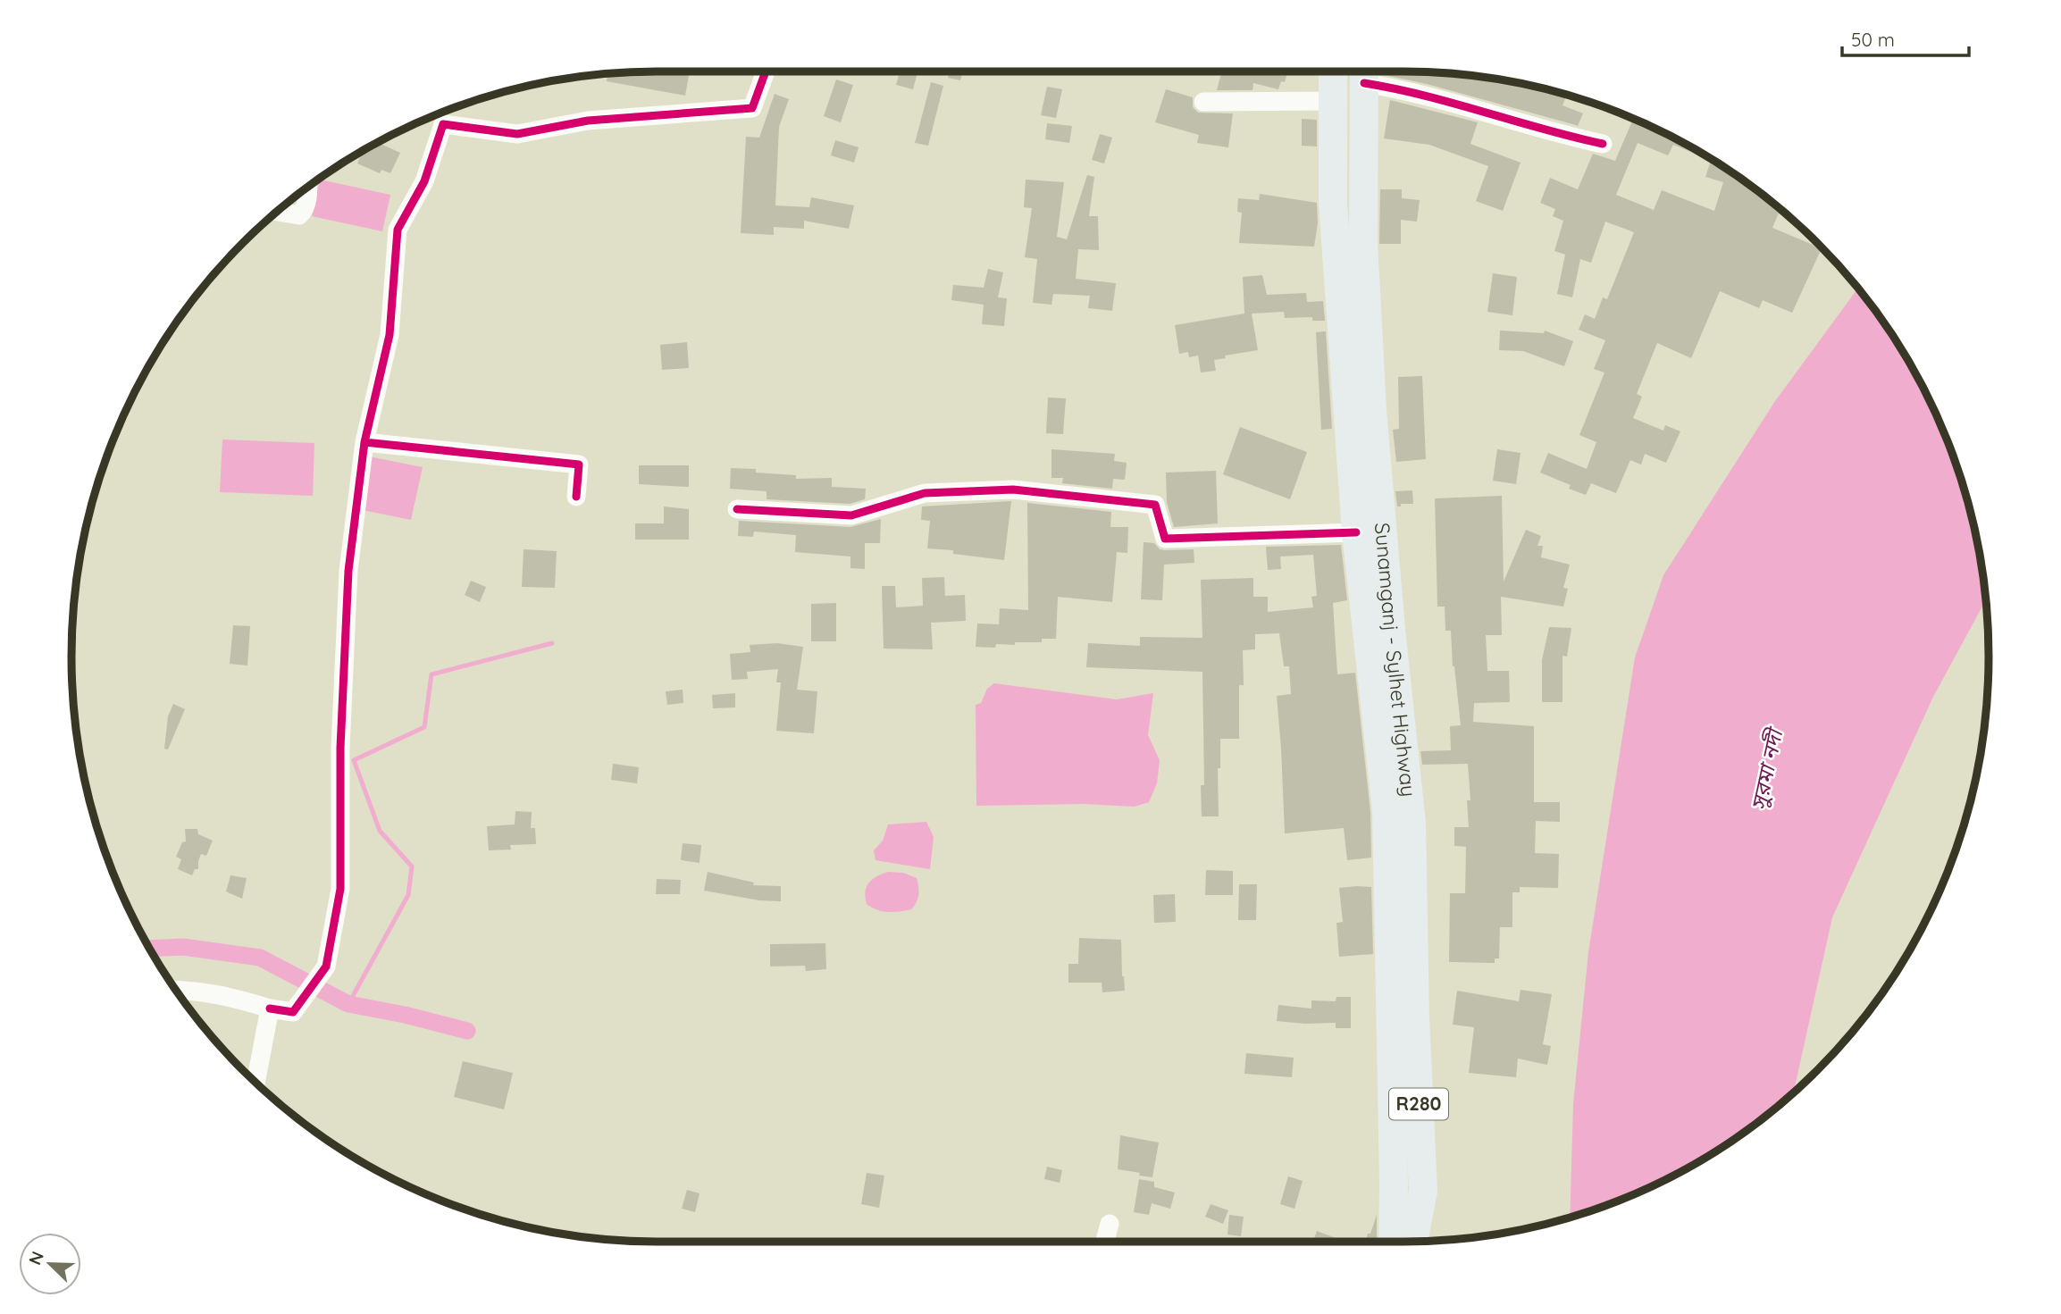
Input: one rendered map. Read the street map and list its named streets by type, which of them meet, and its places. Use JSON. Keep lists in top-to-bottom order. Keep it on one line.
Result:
{"streets":{"main road":["Sunamganj - Sylhet Highway","R280"]},"water":["সুরমা নদী"],"scale_bar":"50 m","north":"top left"}
